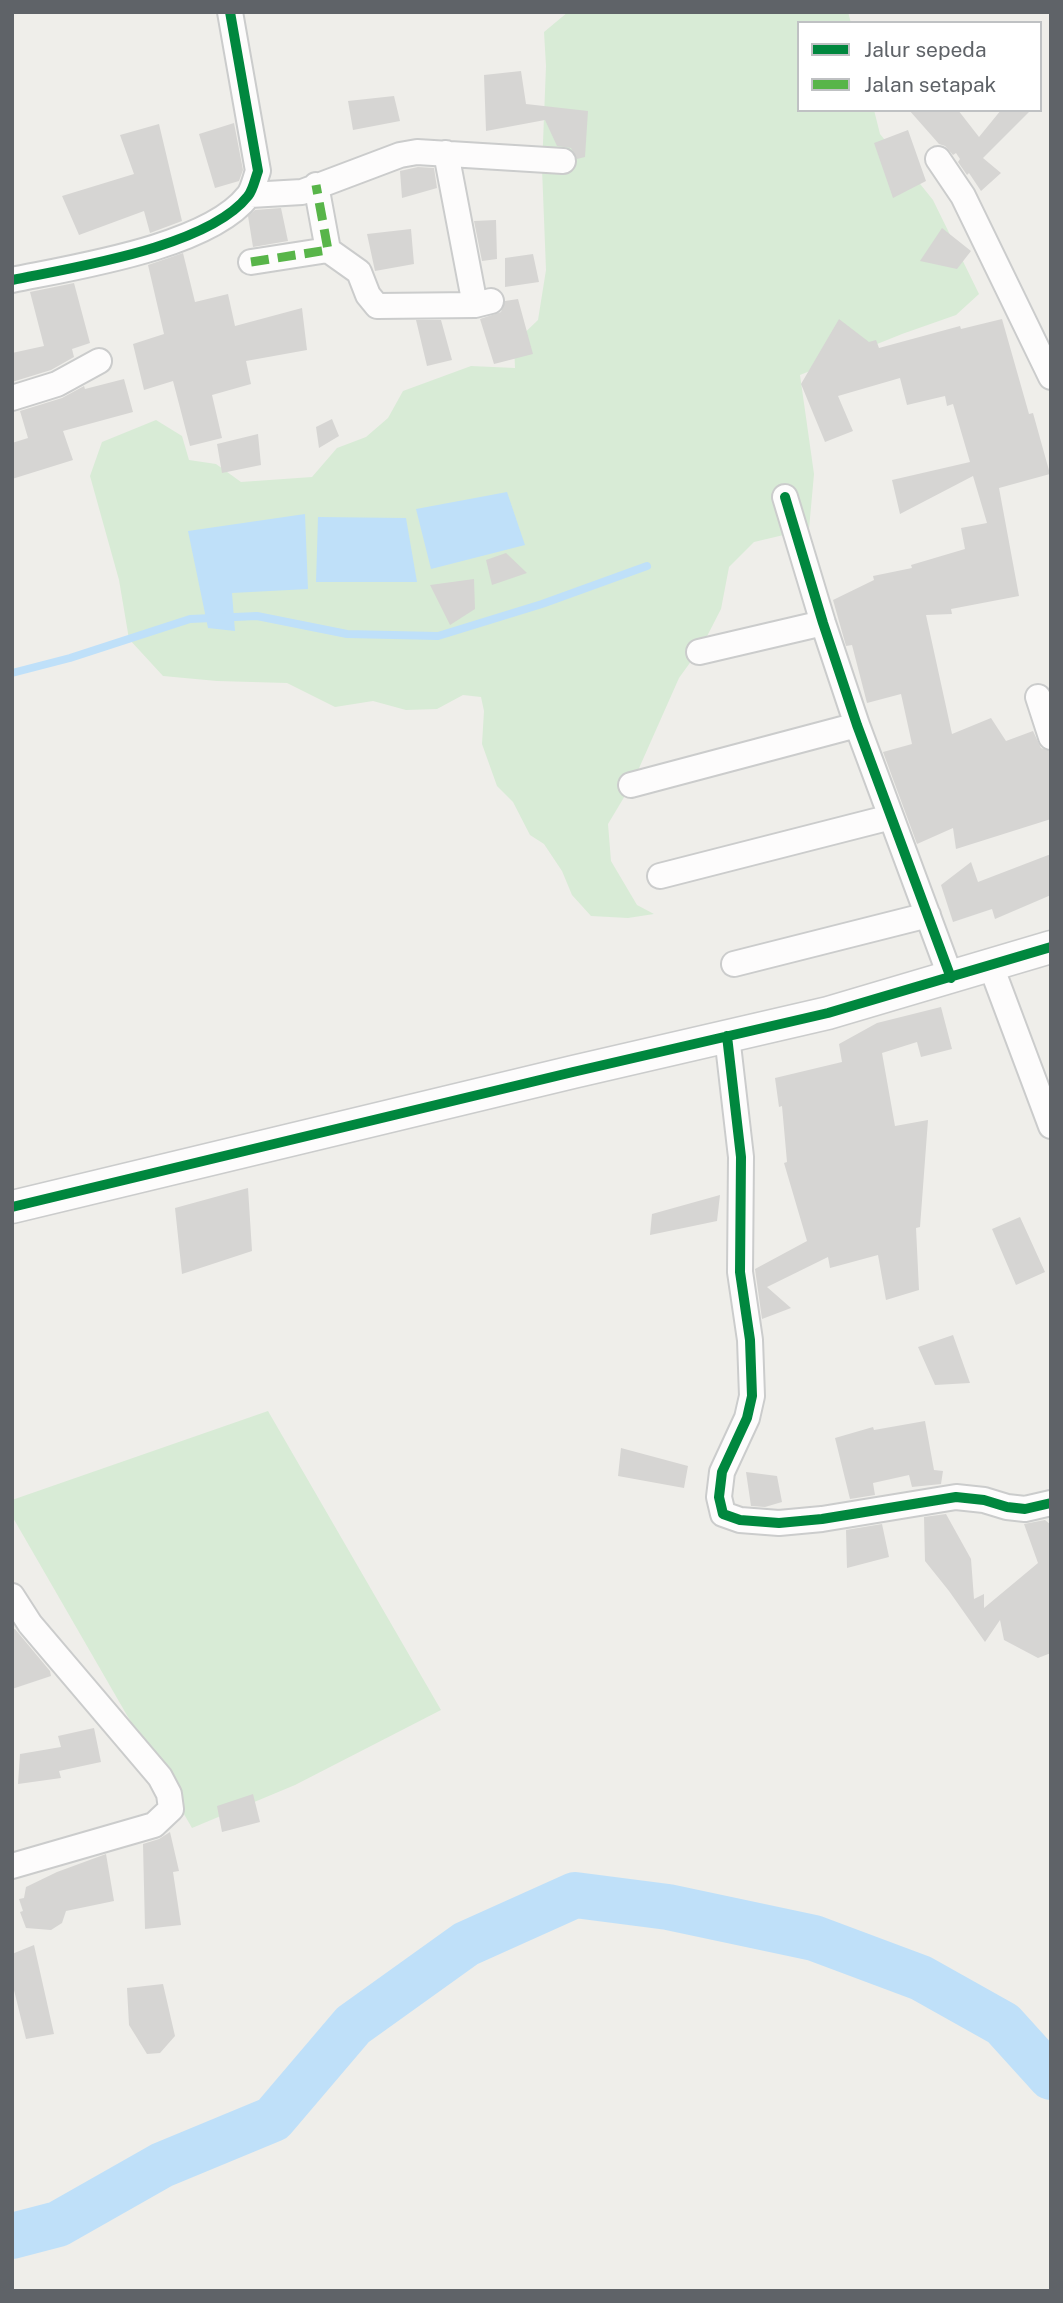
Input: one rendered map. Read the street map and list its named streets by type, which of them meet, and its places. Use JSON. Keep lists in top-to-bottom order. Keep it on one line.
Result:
{"legend":["Jalur sepeda","Jalan setapak"]}
